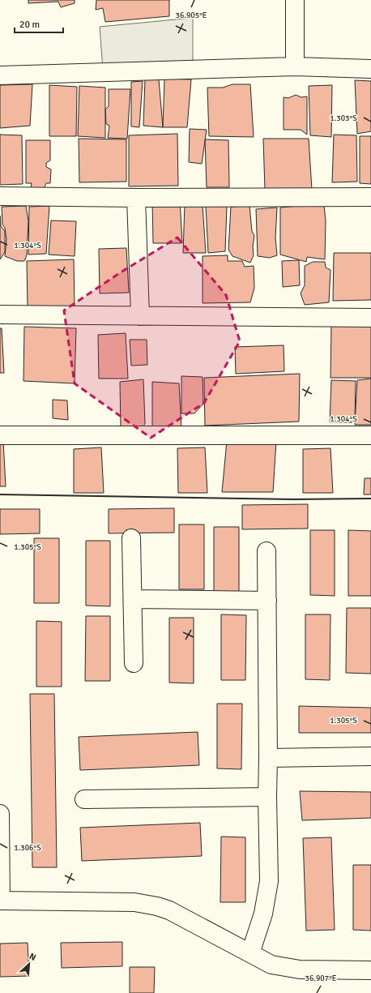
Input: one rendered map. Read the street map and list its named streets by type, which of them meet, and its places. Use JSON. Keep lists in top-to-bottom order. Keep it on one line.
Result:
{"scale_bar":"20 m","north":"top right","coordinates":["36.905°E","1.303°S","1.304°S","1.305°S","1.306°S","36.907°E"]}
